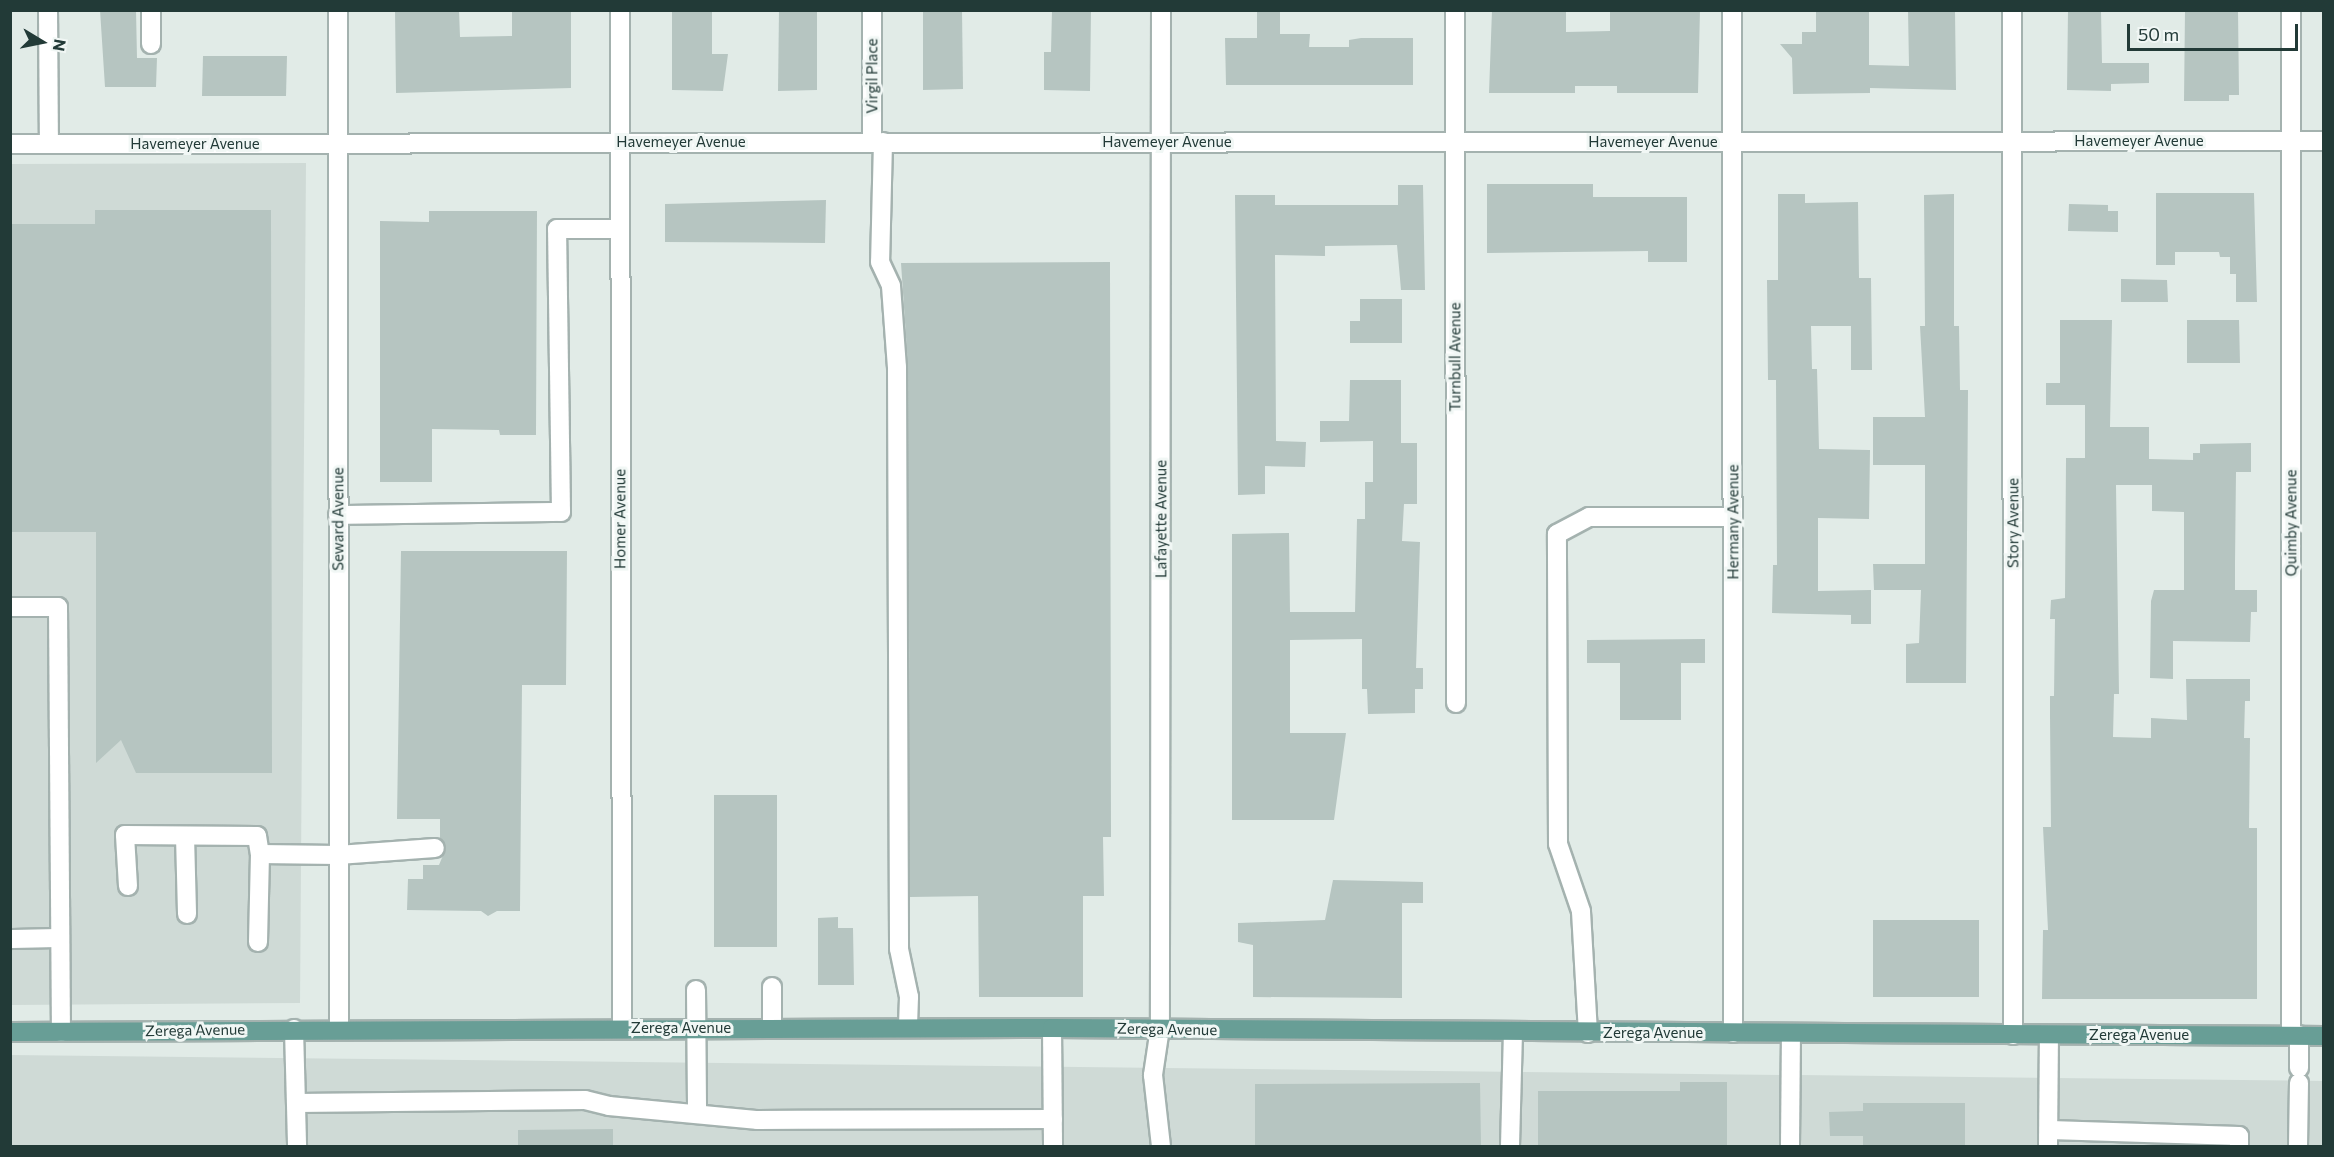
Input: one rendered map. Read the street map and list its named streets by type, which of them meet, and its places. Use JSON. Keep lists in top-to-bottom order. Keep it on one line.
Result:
{"streets":{"main road":["Zerega Avenue"],"street":["Virgil Place","Havemeyer Avenue","Turnbull Avenue","Seward Avenue","Homer Avenue","Lafayette Avenue","Hermany Avenue","Story Avenue","Quimby Avenue"]},"crossings":[["Virgil Place","Havemeyer Avenue"],["Virgil Place","Zerega Avenue"],["Havemeyer Avenue","Turnbull Avenue"],["Havemeyer Avenue","Seward Avenue"],["Havemeyer Avenue","Homer Avenue"],["Havemeyer Avenue","Lafayette Avenue"],["Havemeyer Avenue","Hermany Avenue"],["Havemeyer Avenue","Story Avenue"],["Havemeyer Avenue","Quimby Avenue"],["Seward Avenue","Zerega Avenue"],["Homer Avenue","Zerega Avenue"],["Lafayette Avenue","Zerega Avenue"],["Hermany Avenue","Zerega Avenue"],["Story Avenue","Zerega Avenue"],["Quimby Avenue","Zerega Avenue"]],"scale_bar":"50 m","north":"right"}
